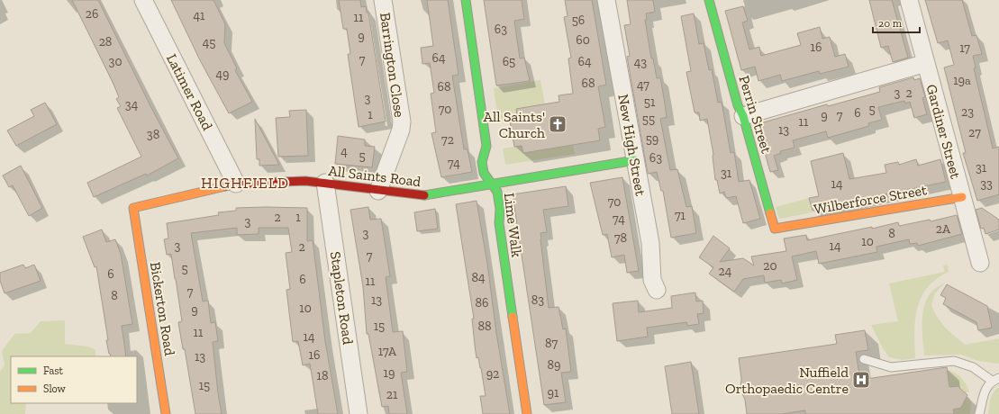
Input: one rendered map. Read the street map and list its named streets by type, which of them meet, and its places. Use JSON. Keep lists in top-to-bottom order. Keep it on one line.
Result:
{"streets":{"street":["Barrington Close","Latimer Road","Perrin Street","Gardiner Street","New High Street","All Saints Road","Wilberforce Street","Lime Walk","Stapleton Road","Bickerton Road"]},"crossings":[["Barrington Close","All Saints Road"],["Latimer Road","All Saints Road"],["Perrin Street","Wilberforce Street"],["Gardiner Street","Wilberforce Street"],["New High Street","All Saints Road"],["All Saints Road","Lime Walk"],["All Saints Road","Stapleton Road"],["All Saints Road","Bickerton Road"]],"districts":["HIGHFIELD"],"places":{"church":["All Saints' Church"],"hospital":["Nuffield Orthopaedic Centre"]},"house_numbers":["26","41","11","56","63","9","60","28","45","16","17","64","7","30","65","64","43","49","19a","68","47","68","3","2","3","51","34","70","5","23","6","1","9","7","55","11","13","27","38","59","72","4","5","63","74","31","31","14","33","70","71","2","1","74","3","2A","3","8","78","10","3","14","2","7","20","5","24","6","84","6","11","7","8","13","83","86","10","9","15","88","11","14","87","17A","16","13","89","19","92","18","15","91","21"],"legend":["Fast","Slow"],"scale_bar":"20 m"}
